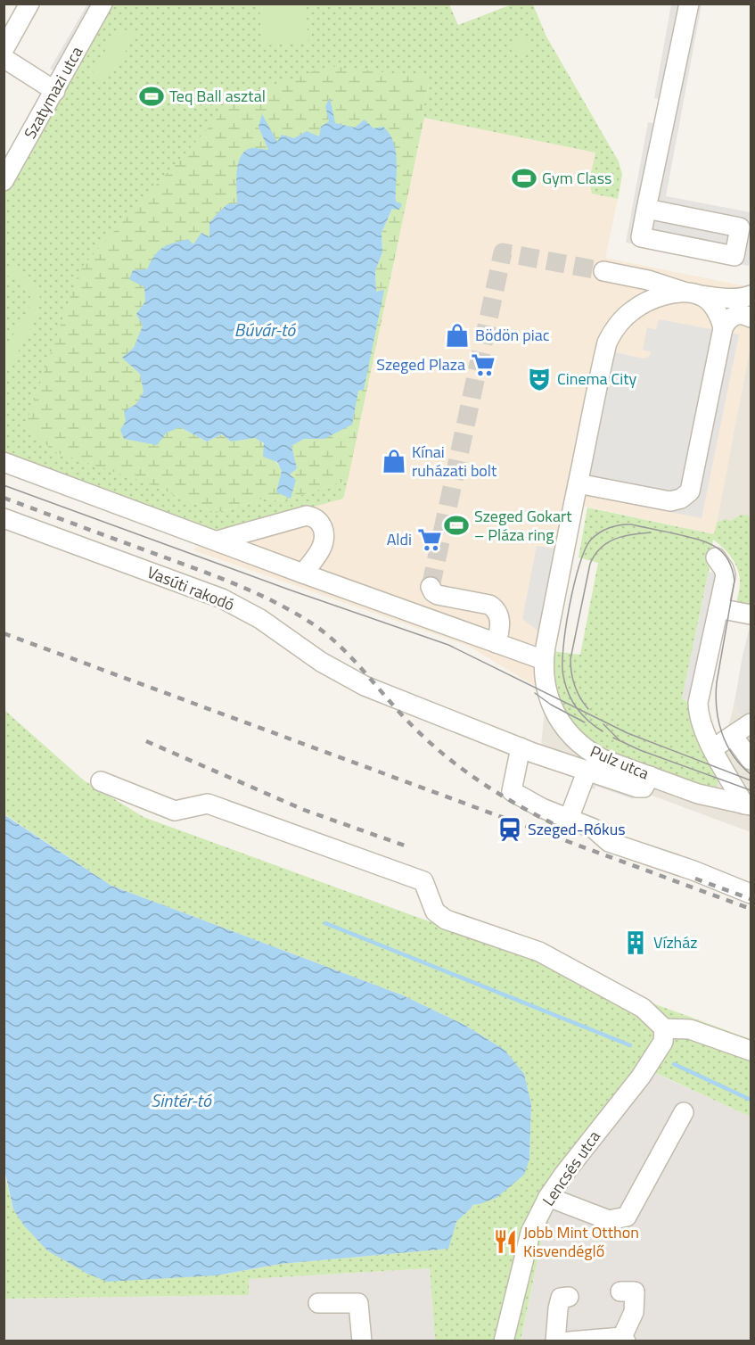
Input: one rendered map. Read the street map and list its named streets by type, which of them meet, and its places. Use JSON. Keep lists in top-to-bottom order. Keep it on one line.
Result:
{"streets":{"street":["Szatymazi utca","Vasúti rakodó","Pulz utca","Lencsés utca"]},"crossings":[["Vasúti rakodó","Pulz utca"]],"water":["Búvár-tó","Sintér-tó"],"places":{"sports":["Teq Ball asztal","Gym Class","Szeged Gokart – Pláza ring"],"shop":["Bödön piac","Kínai ruházati bolt"],"supermarket":["Szeged Plaza","Aldi"],"theatre":["Cinema City"],"station":["Szeged-Rókus"],"building":["Vízház"],"restaurant":["Jobb Mint Otthon Kisvendéglő"]}}
